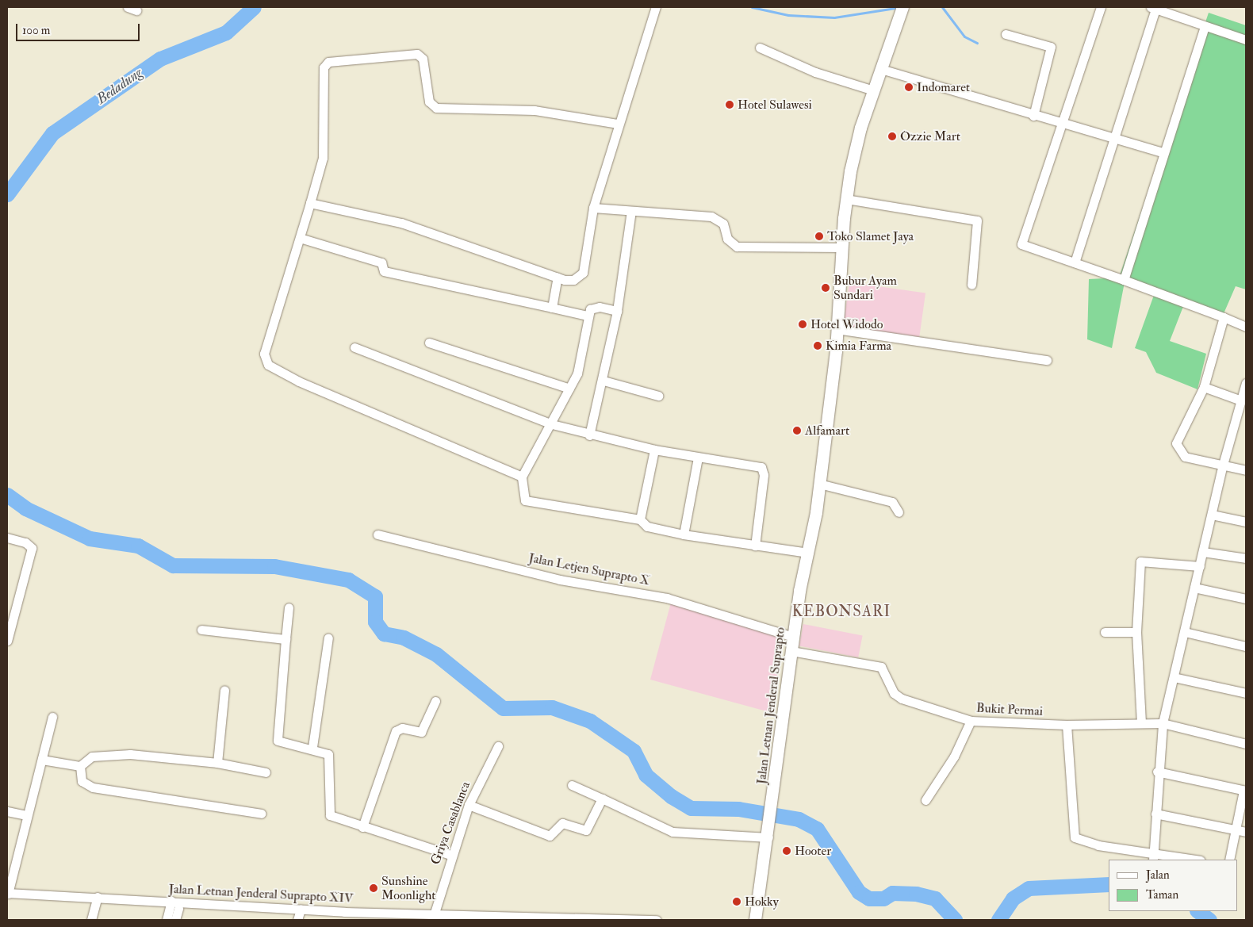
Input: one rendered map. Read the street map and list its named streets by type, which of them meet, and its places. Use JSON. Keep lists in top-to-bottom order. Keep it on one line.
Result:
{"streets":{"main road":["Jalan Letnan Jenderal Suprapto"],"street":["Jalan Letjen Suprapto X","Bukit Permai","Griya Casablanca","Jalan Letnan Jenderal Suprapto XIV"]},"crossings":[["Jalan Letjen Suprapto X","Jalan Letnan Jenderal Suprapto"],["Jalan Letnan Jenderal Suprapto","Bukit Permai"],["Griya Casablanca","Jalan Letnan Jenderal Suprapto XIV"]],"districts":["KEBONSARI"],"water":["Bedadung"],"places":["Indomaret","Hotel Sulawesi","Ozzie Mart","Toko Slamet Jaya","Bubur Ayam Sundari","Hotel Widodo","Kimia Farma","Alfamart","Hooter","Sunshine Moonlight","Hokky"],"legend":["Jalan","Taman"],"scale_bar":"100 m"}
